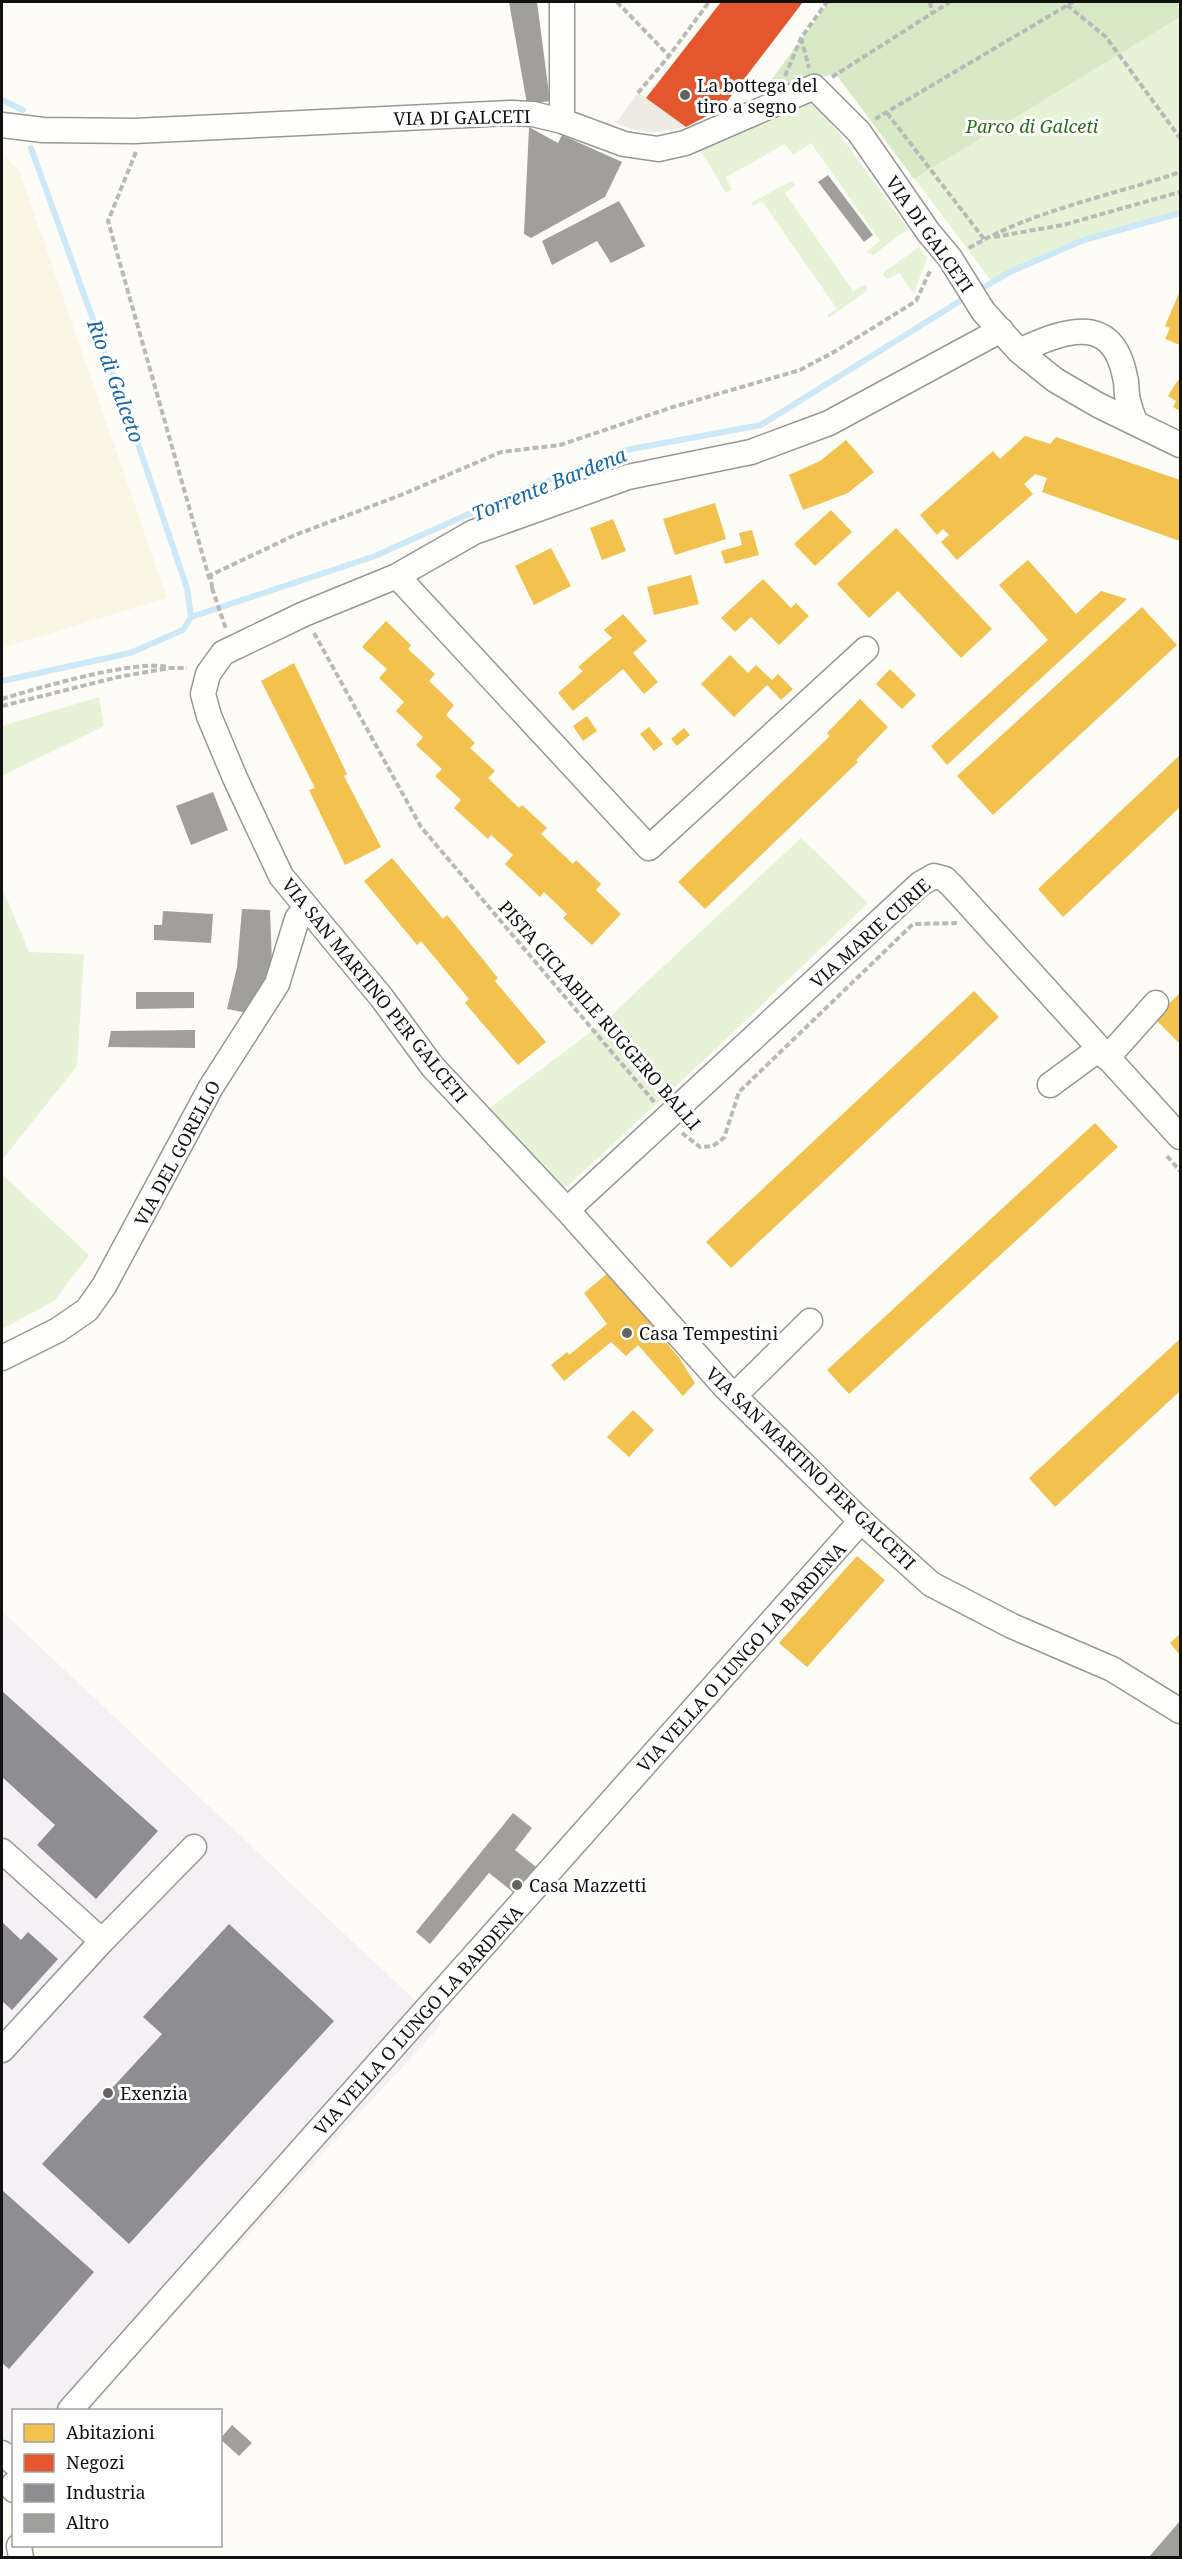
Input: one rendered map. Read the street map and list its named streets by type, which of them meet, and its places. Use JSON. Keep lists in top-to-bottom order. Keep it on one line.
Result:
{"streets":{"street":["VIA DI GALCETI","VIA MARIE CURIE","VIA SAN MARTINO PER GALCETI","VIA DEL GORELLO","VIA VELLA O LUNGO LA BARDENA"],"path":["PISTA CICLABILE RUGGERO BALLI"]},"crossings":[["VIA DI GALCETI","VIA SAN MARTINO PER GALCETI"],["VIA MARIE CURIE","VIA SAN MARTINO PER GALCETI"],["VIA MARIE CURIE","PISTA CICLABILE RUGGERO BALLI"],["VIA SAN MARTINO PER GALCETI","PISTA CICLABILE RUGGERO BALLI"],["VIA SAN MARTINO PER GALCETI","VIA DEL GORELLO"],["VIA SAN MARTINO PER GALCETI","VIA VELLA O LUNGO LA BARDENA"]],"water":["Rio di Galceto","Torrente Bardena"],"parks":["Parco di Galceti"],"places":["La bottega del tiro a segno","Casa Tempestini","Casa Mazzetti","Exenzia"],"legend":["Abitazioni","Negozi","Industria","Altro"]}
